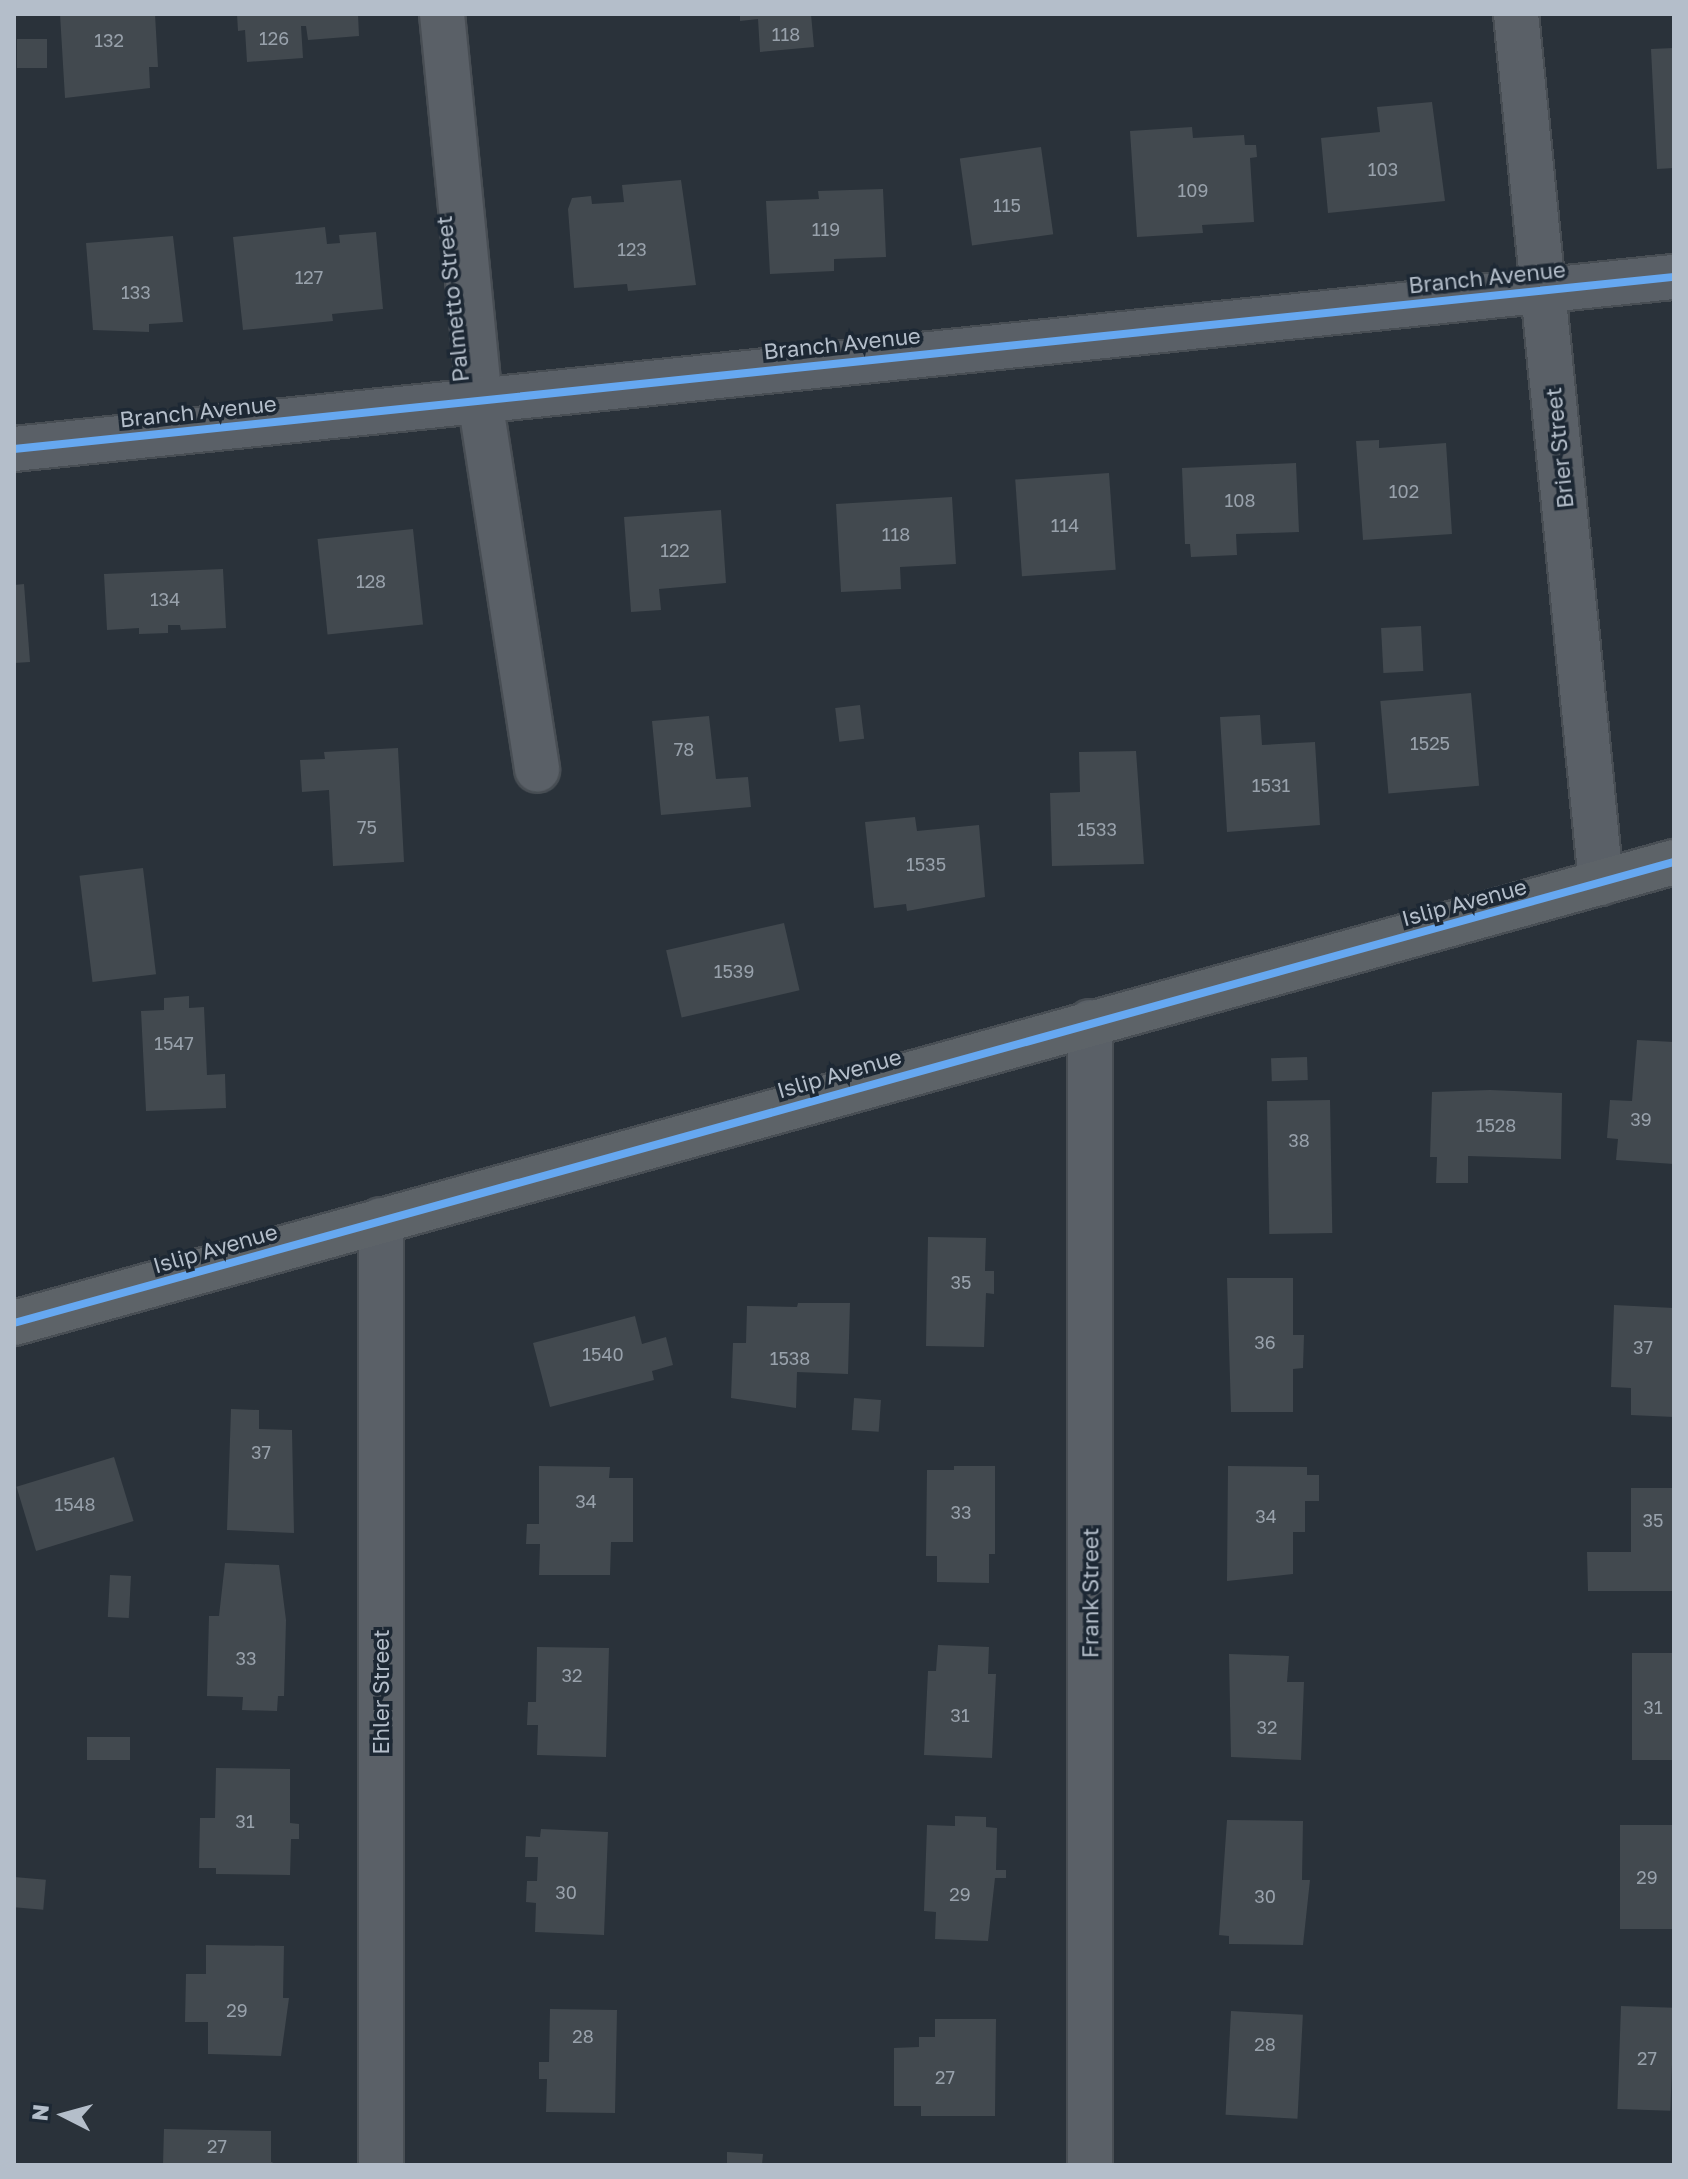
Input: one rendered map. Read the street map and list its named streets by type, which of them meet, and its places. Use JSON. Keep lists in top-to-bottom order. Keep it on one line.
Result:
{"streets":{"main road":["Islip Avenue"],"street":["Branch Avenue","Palmetto Street","Brier Street","Frank Street","Ehler Street"]},"crossings":[["Branch Avenue","Palmetto Street"],["Branch Avenue","Brier Street"],["Brier Street","Islip Avenue"],["Islip Avenue","Frank Street"],["Islip Avenue","Ehler Street"]],"house_numbers":["118","126","132","103","109","115","119","123","127","133","102","108","114","118","122","128","134","1525","78","1531","75","1533","1535","1539","1547","39","1528","38","35","36","37","1540","1538","37","34","1548","33","34","35","33","32","31","31","32","31","29","30","29","30","29","28","28","27","27","27"],"north":"left"}
